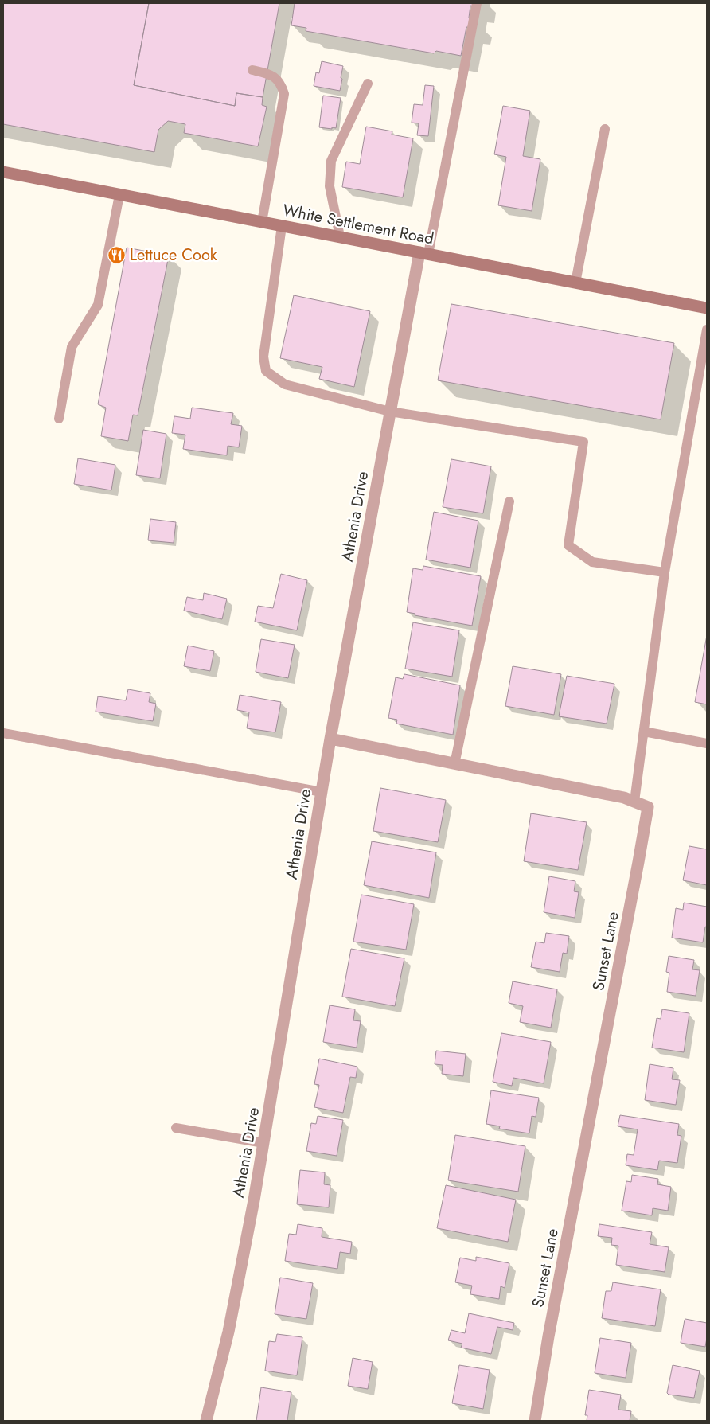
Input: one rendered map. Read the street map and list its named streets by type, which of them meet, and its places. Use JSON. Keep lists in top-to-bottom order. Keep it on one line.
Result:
{"streets":{"main road":["White Settlement Road"],"street":["Athenia Drive","Sunset Lane"]},"crossings":[["White Settlement Road","Athenia Drive"],["Athenia Drive","Sunset Lane"]],"places":{"restaurant":["Lettuce Cook"]}}
